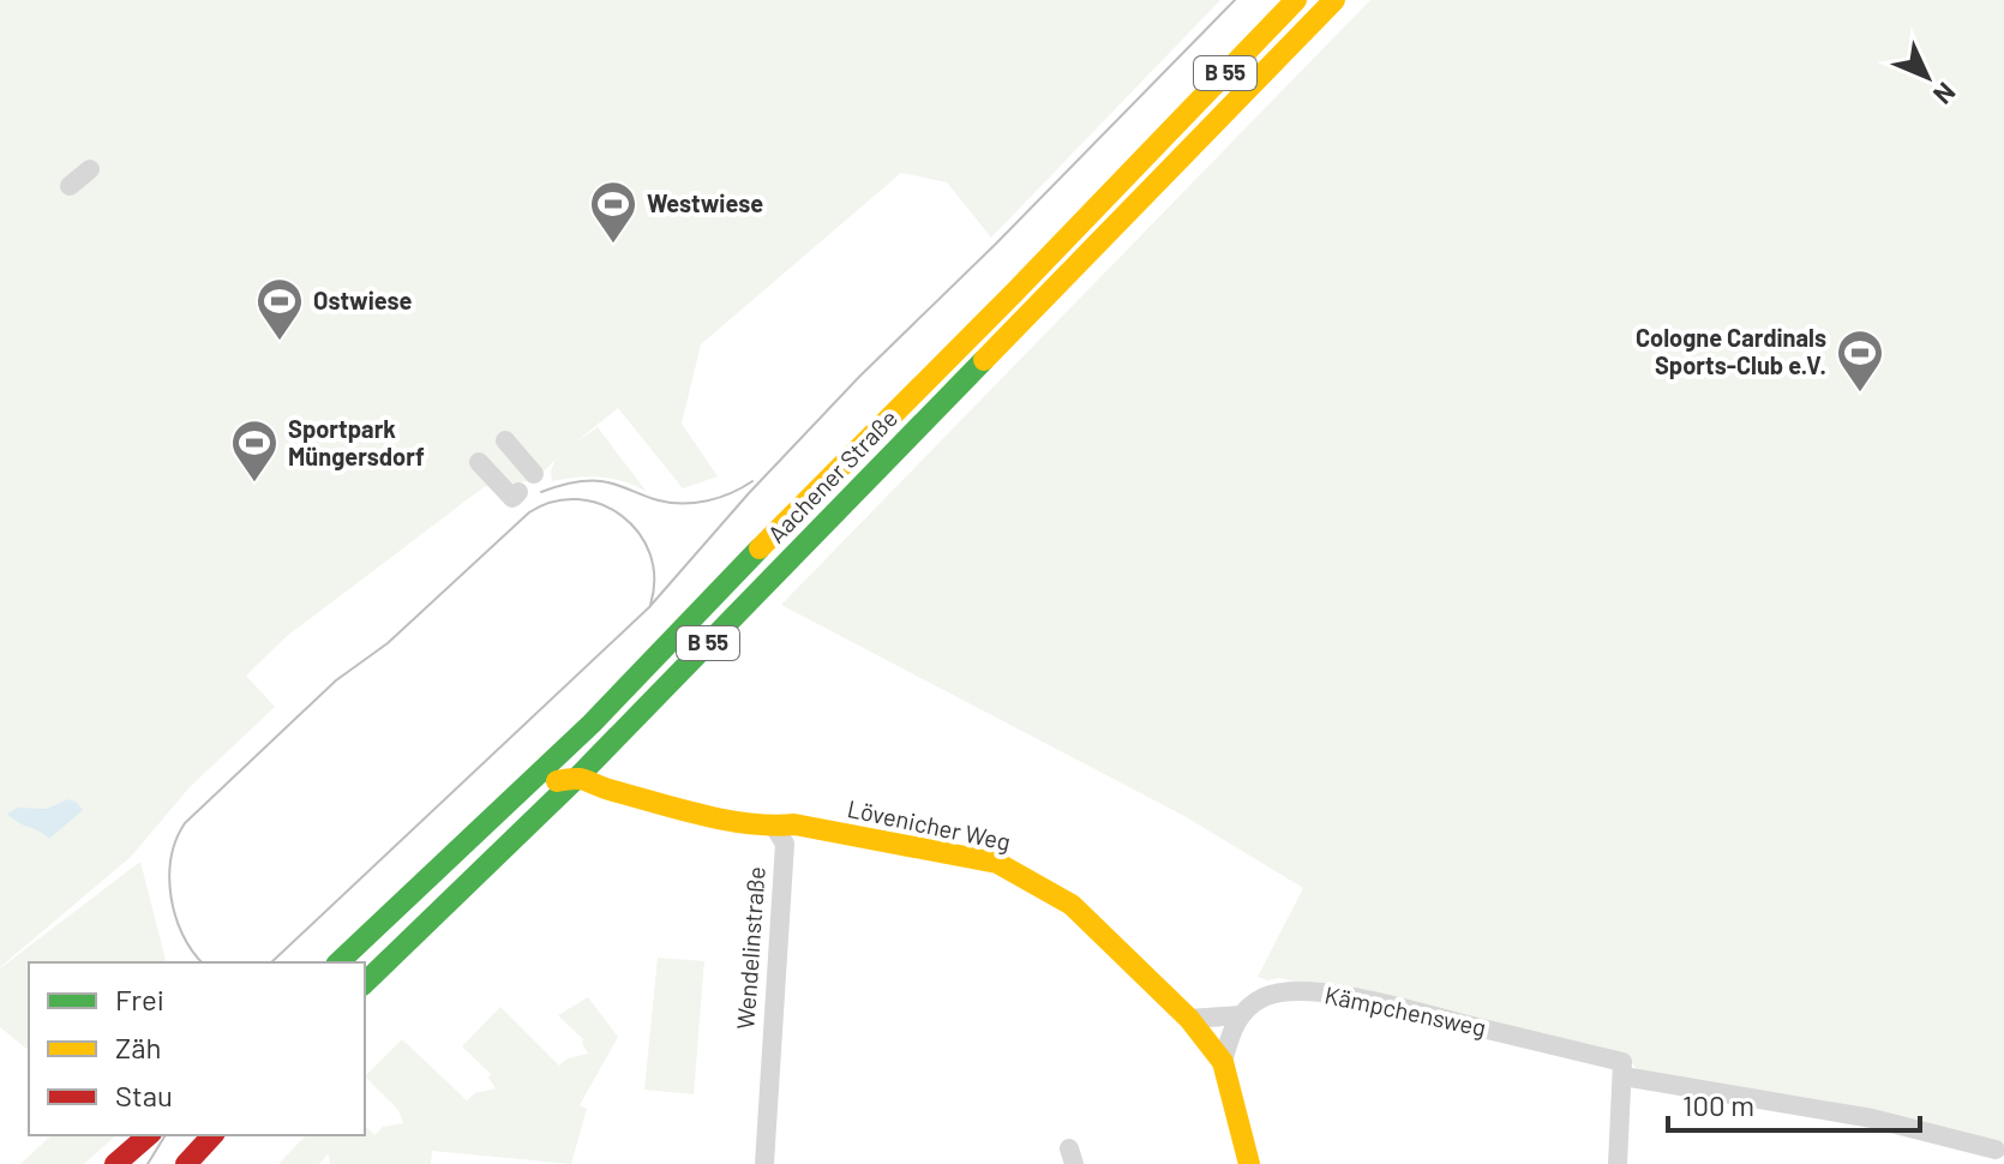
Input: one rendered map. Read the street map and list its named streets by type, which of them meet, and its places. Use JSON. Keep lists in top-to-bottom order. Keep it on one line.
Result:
{"streets":{"main road":["B 55","Aachener Straße","Lövenicher Weg"],"street":["Wendelinstraße","Kämpchensweg"]},"crossings":[["Lövenicher Weg","Wendelinstraße"]],"places":{"sports":["Westwiese","Ostwiese","Cologne Cardinals Sports-Club e.V.","Sportpark Müngersdorf"]},"legend":["Frei","Zäh","Stau"],"scale_bar":"100 m","north":"bottom right"}
